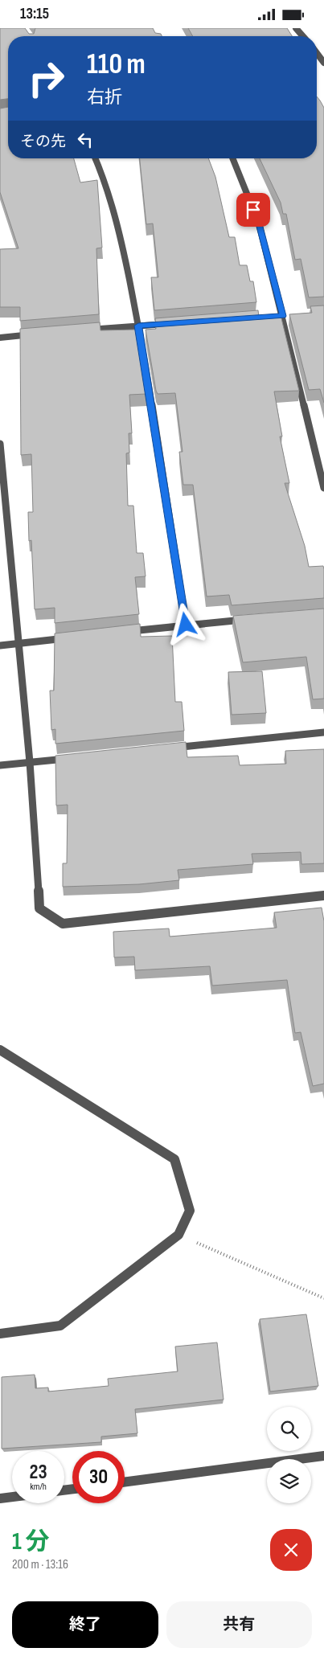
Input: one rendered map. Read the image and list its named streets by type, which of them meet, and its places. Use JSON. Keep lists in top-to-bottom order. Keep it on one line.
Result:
{"page":{"status":"13:15","turn":["110 m","右折"],"then":"その先","speed":"23 km/h","limit":"30","heading":["1 分","200 m · 13:16"],"buttons":["終了","共有"]}}
